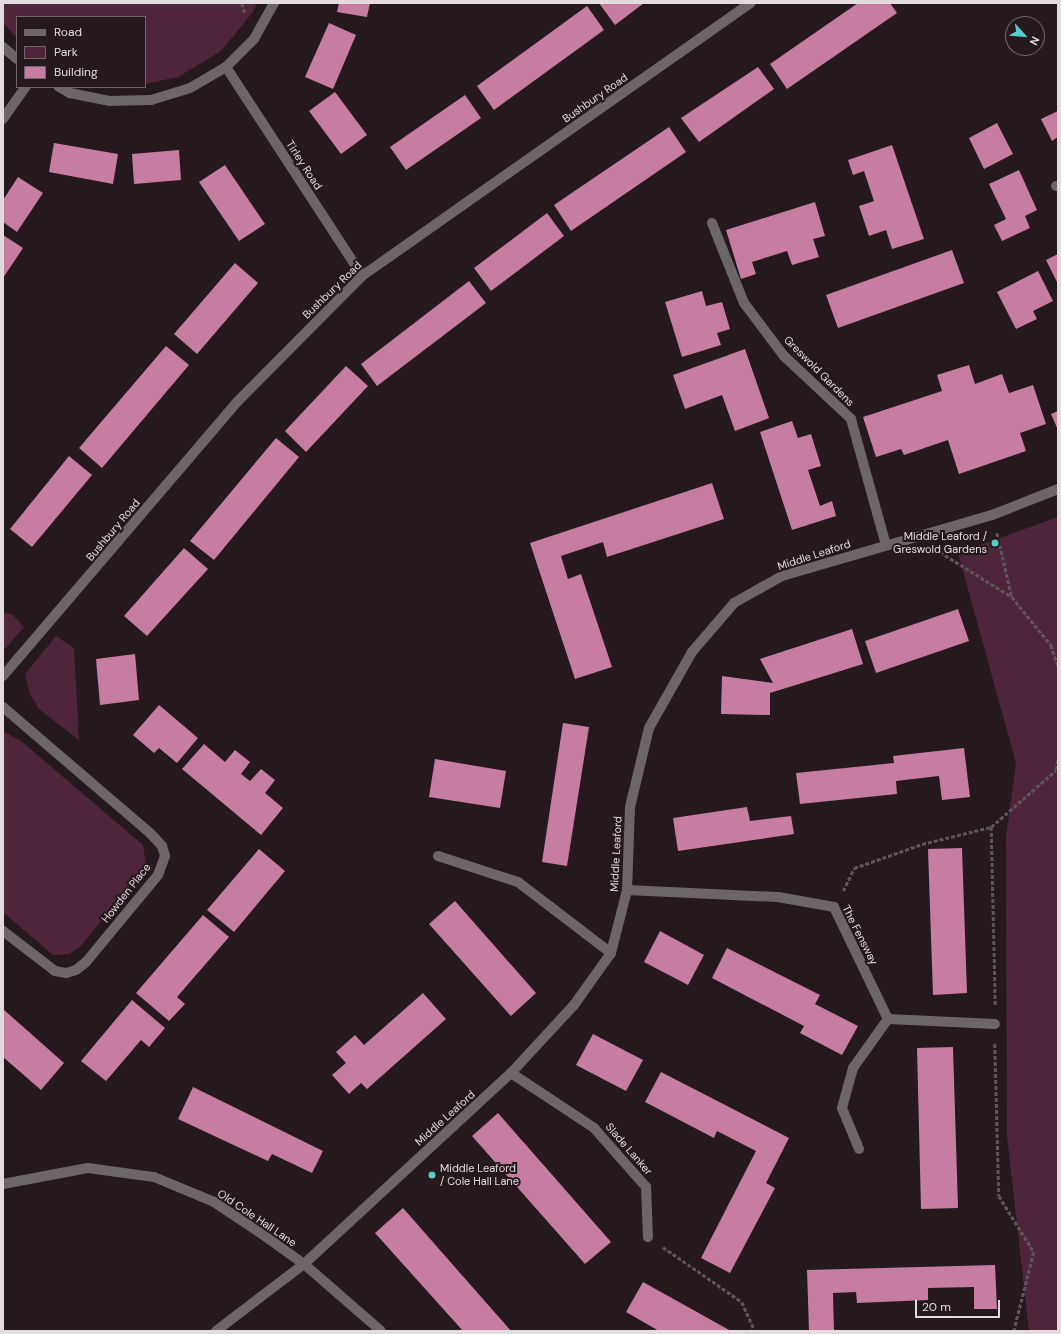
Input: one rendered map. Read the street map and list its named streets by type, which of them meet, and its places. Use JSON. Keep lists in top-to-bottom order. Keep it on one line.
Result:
{"streets":{"street":["Bushbury Road","Tirley Road","Greswold Gardens","Middle Leaford","Howden Place","The Fensway","Slade Lanker","Old Cole Hall Lane"]},"crossings":[["Bushbury Road","Tirley Road"],["Greswold Gardens","Middle Leaford"],["Middle Leaford","The Fensway"],["Middle Leaford","Slade Lanker"],["Middle Leaford","Old Cole Hall Lane"]],"places":["Middle Leaford / Greswold Gardens","Middle Leaford / Cole Hall Lane"],"legend":["Road","Park","Building"],"scale_bar":"20 m","north":"bottom right"}
